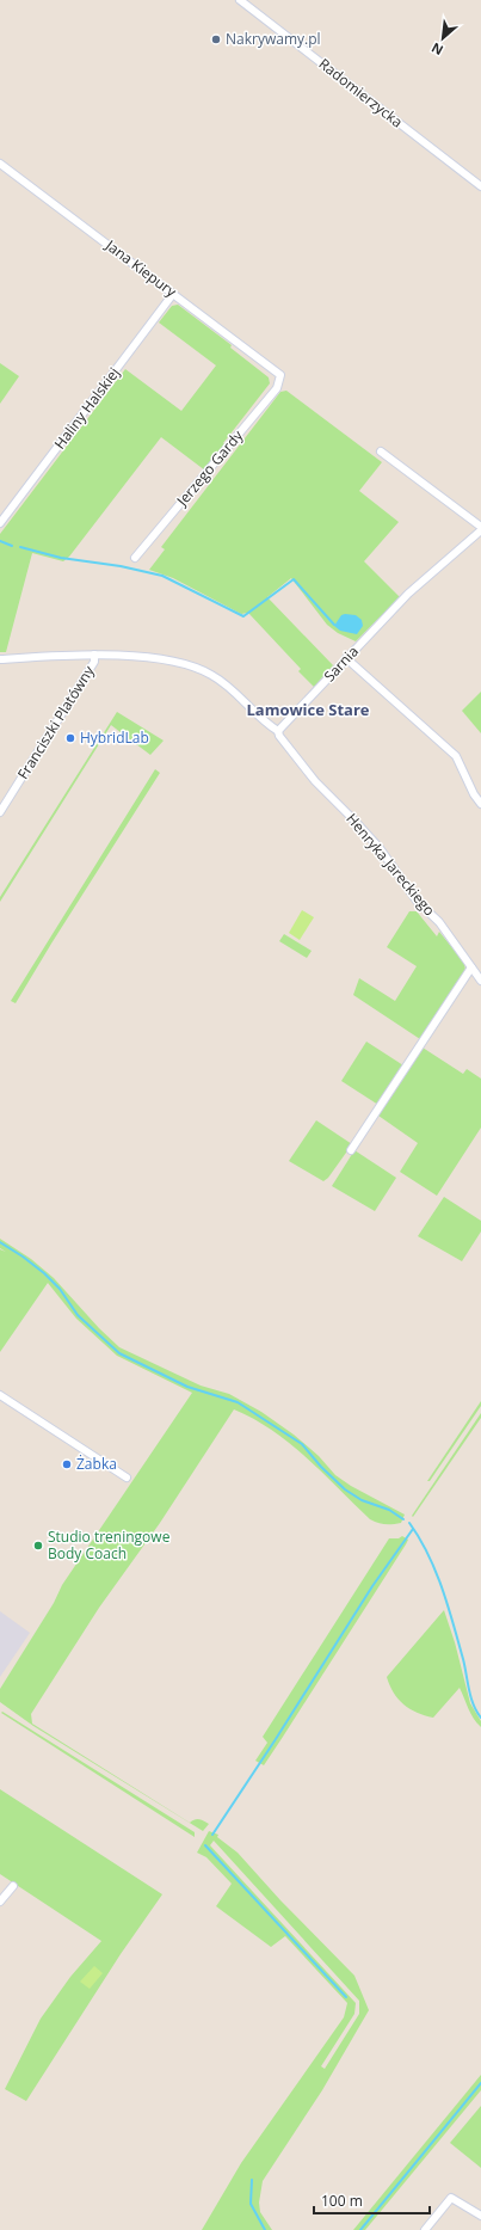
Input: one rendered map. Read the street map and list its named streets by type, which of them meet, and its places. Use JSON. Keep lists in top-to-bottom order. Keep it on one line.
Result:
{"streets":{"street":["Radomierzycka","Jana Kiepury","Haliny Halskiej","Jerzego Gardy","Sarnia","Franciszki Platówny","Henryka Jareckiego"]},"crossings":[["Jana Kiepury","Haliny Halskiej"],["Jana Kiepury","Jerzego Gardy"],["Sarnia","Henryka Jareckiego"]],"districts":["Lamowice Stare"],"places":["Nakrywamy.pl","HybridLab","Żabka","Studio treningowe Body Coach"],"scale_bar":"100 m","north":"bottom left"}
